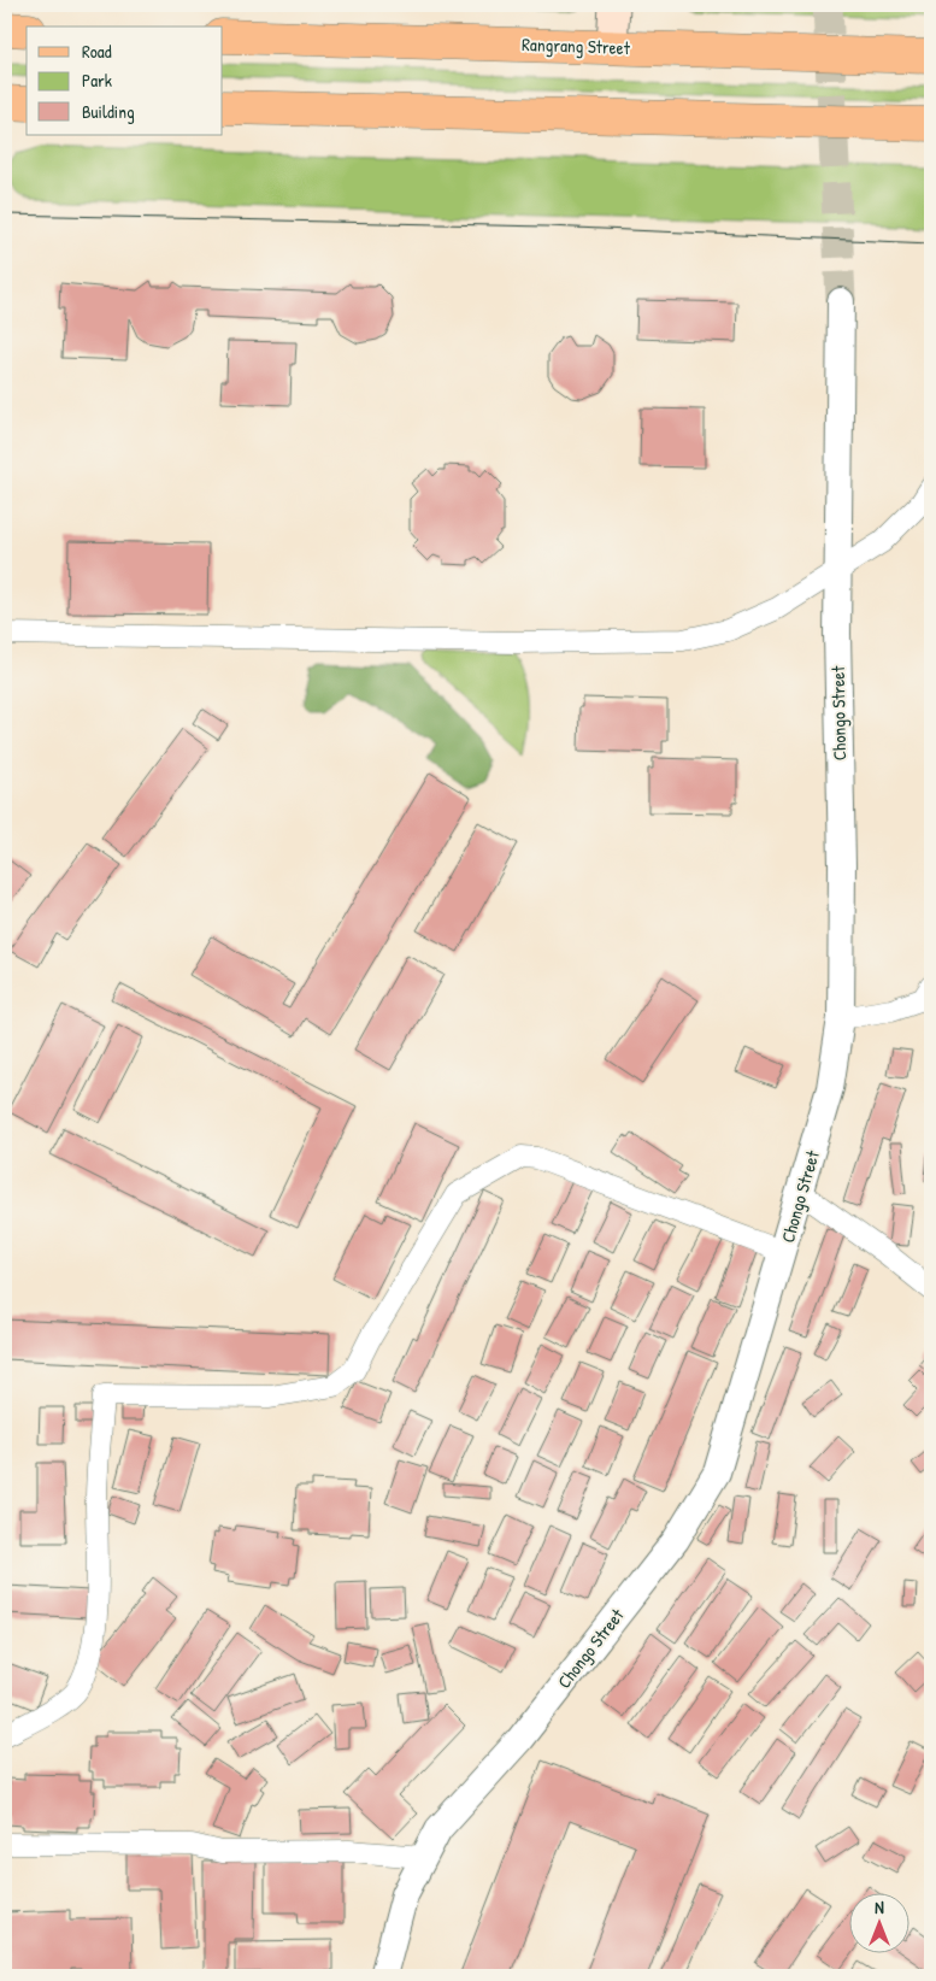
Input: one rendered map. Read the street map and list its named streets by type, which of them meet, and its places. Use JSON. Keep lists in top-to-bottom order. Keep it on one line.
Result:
{"streets":{"main road":["Rangrang Street"],"street":["Chongo Street"]},"legend":["Road","Park","Building"],"north":"top"}
